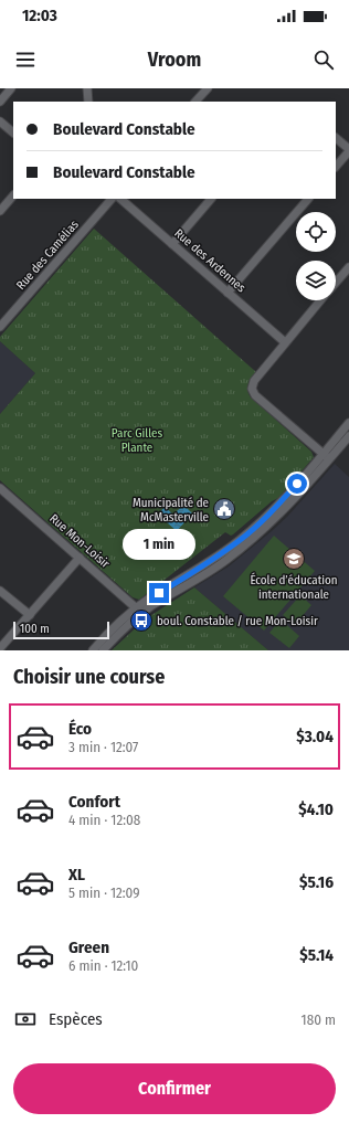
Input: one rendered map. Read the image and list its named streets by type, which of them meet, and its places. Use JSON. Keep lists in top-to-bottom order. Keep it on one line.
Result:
{"streets":{"street":["Rue des Camélias","Rue des Ardennes","Rue Mon-Loisir"]},"parks":["Parc Gilles Plante"],"places":{"public building":["Municipalité de McMasterville"],"school or university":["École d’éducation internationale"],"bus stop":["boul. Constable / rue Mon-Loisir"]},"scale_bar":"100 m","page":{"status":"12:03","header":"Vroom","banner":["Boulevard Constable","Boulevard Constable"],"bubble":"1 min","scale":"100 m","heading":"Choisir une course","list":[{"name":"Éco","note":"3 min · 12:07","value":"$3.04"},{"name":"Confort","note":"4 min · 12:08","value":"$4.10"},{"name":"XL","note":"5 min · 12:09","value":"$5.16"},{"name":"Green","note":"6 min · 12:10","value":"$5.14"}],"pay":["Espèces","180 m"],"buttons":"Confirmer"}}
